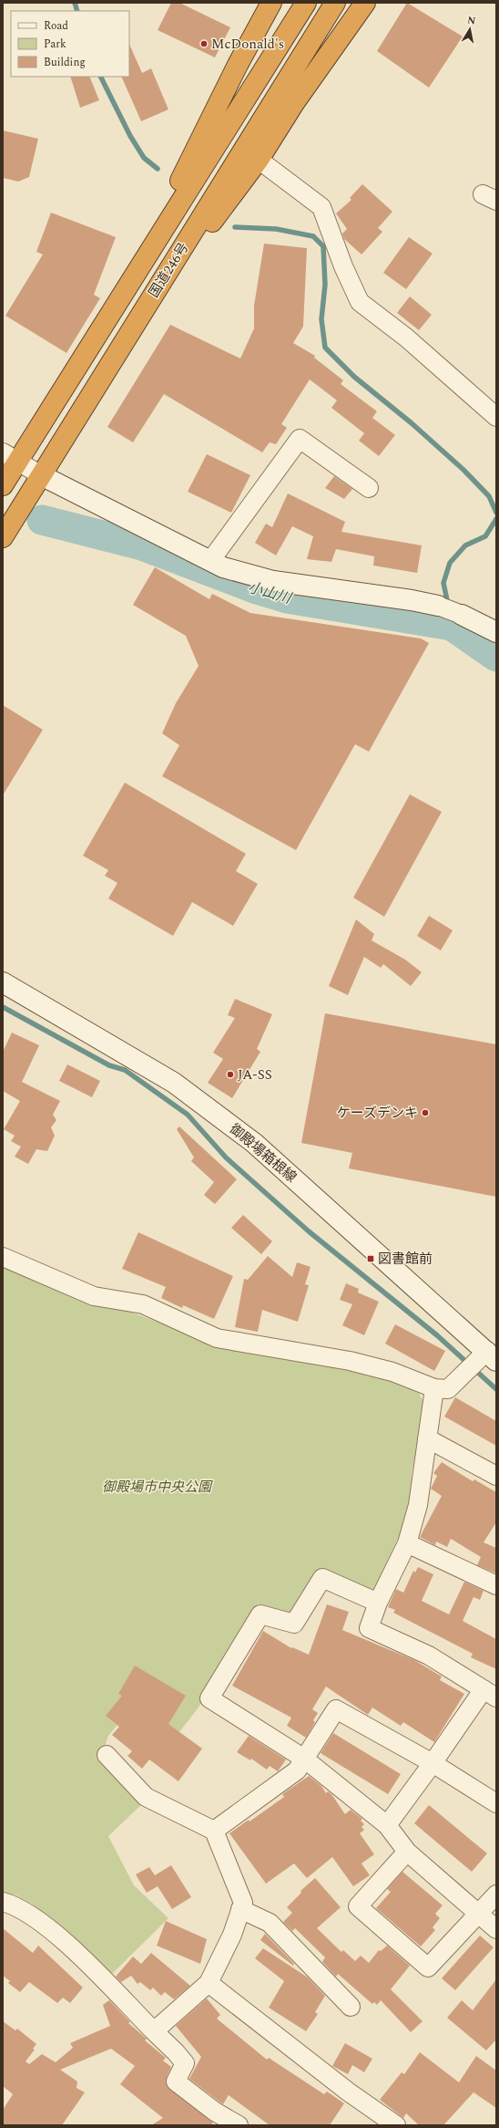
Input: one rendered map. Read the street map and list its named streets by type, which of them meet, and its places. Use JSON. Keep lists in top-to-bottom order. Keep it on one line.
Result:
{"streets":{"highway":["国道246号"],"main road":["御殿場箱根線"]},"water":["小山川"],"parks":["御殿場市中央公園"],"places":{"other":["McDonald's","JA-SS","ケーズデンキ"],"transit":["図書館前"]},"legend":["Road","Park","Building"],"north":"top"}
